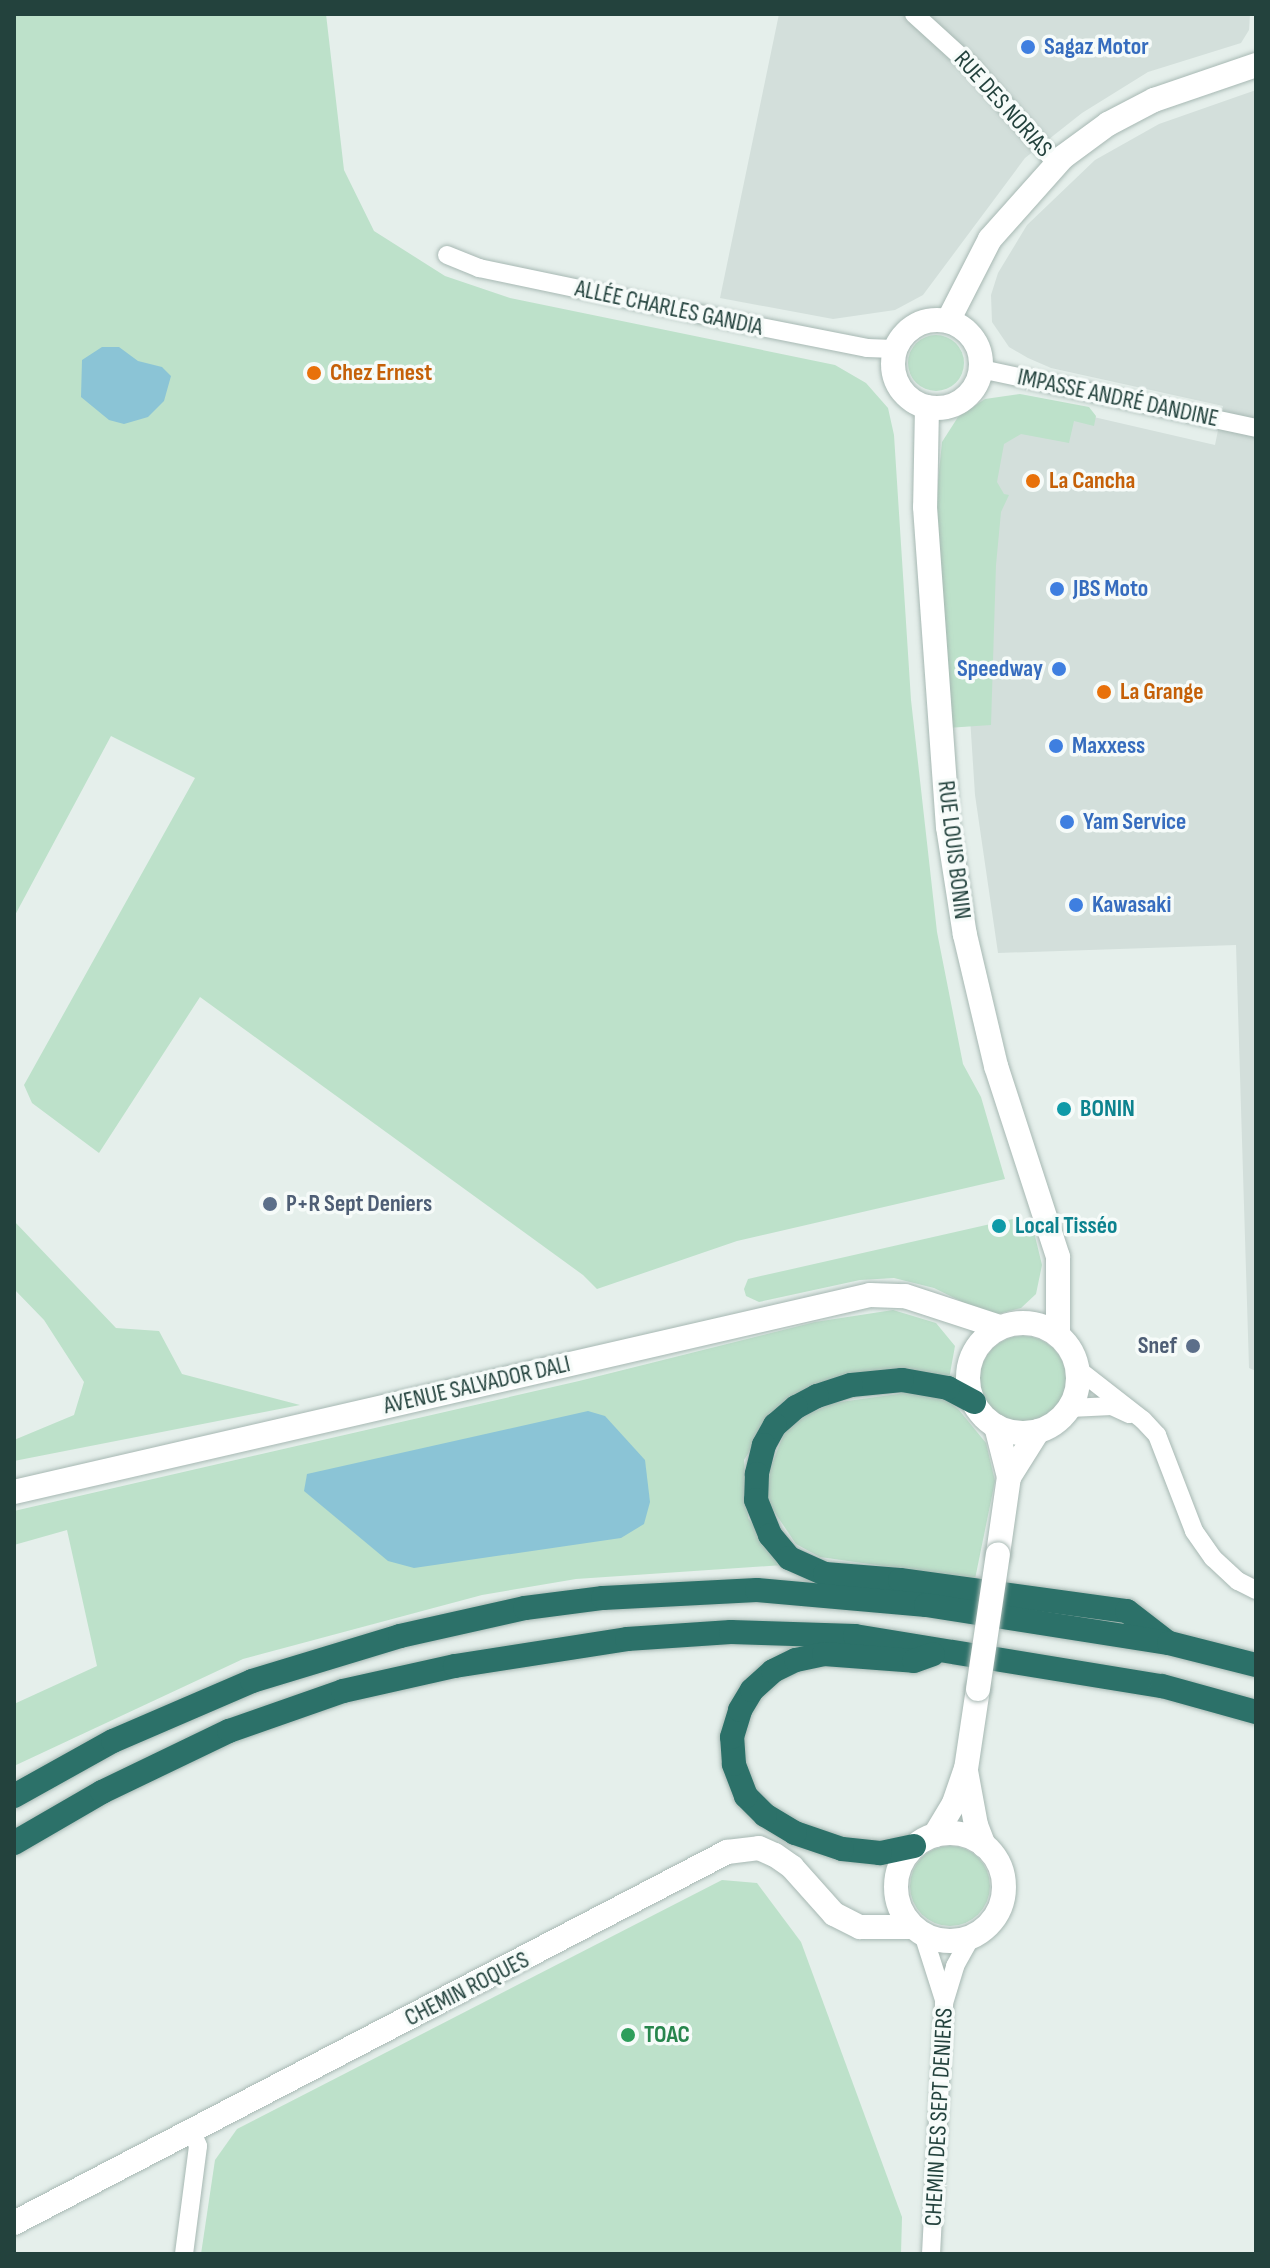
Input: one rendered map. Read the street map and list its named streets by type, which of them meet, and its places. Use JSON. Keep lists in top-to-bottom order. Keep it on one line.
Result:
{"streets":{"street":["RUE DES NORIAS","ALLÉE CHARLES GANDIA","IMPASSE ANDRÉ DANDINE","RUE LOUIS BONIN","AVENUE SALVADOR DALI","CHEMIN ROQUES","CHEMIN DES SEPT DENIERS"]},"crossings":[["ALLÉE CHARLES GANDIA","IMPASSE ANDRÉ DANDINE"],["ALLÉE CHARLES GANDIA","RUE LOUIS BONIN"],["IMPASSE ANDRÉ DANDINE","RUE LOUIS BONIN"],["RUE LOUIS BONIN","AVENUE SALVADOR DALI"]],"places":["Sagaz Motor","Chez Ernest","La Cancha","JBS Moto","Speedway","La Grange","Maxxess","Yam Service","Kawasaki","BONIN","P+R Sept Deniers","Local Tisséo","Snef","TOAC"]}
